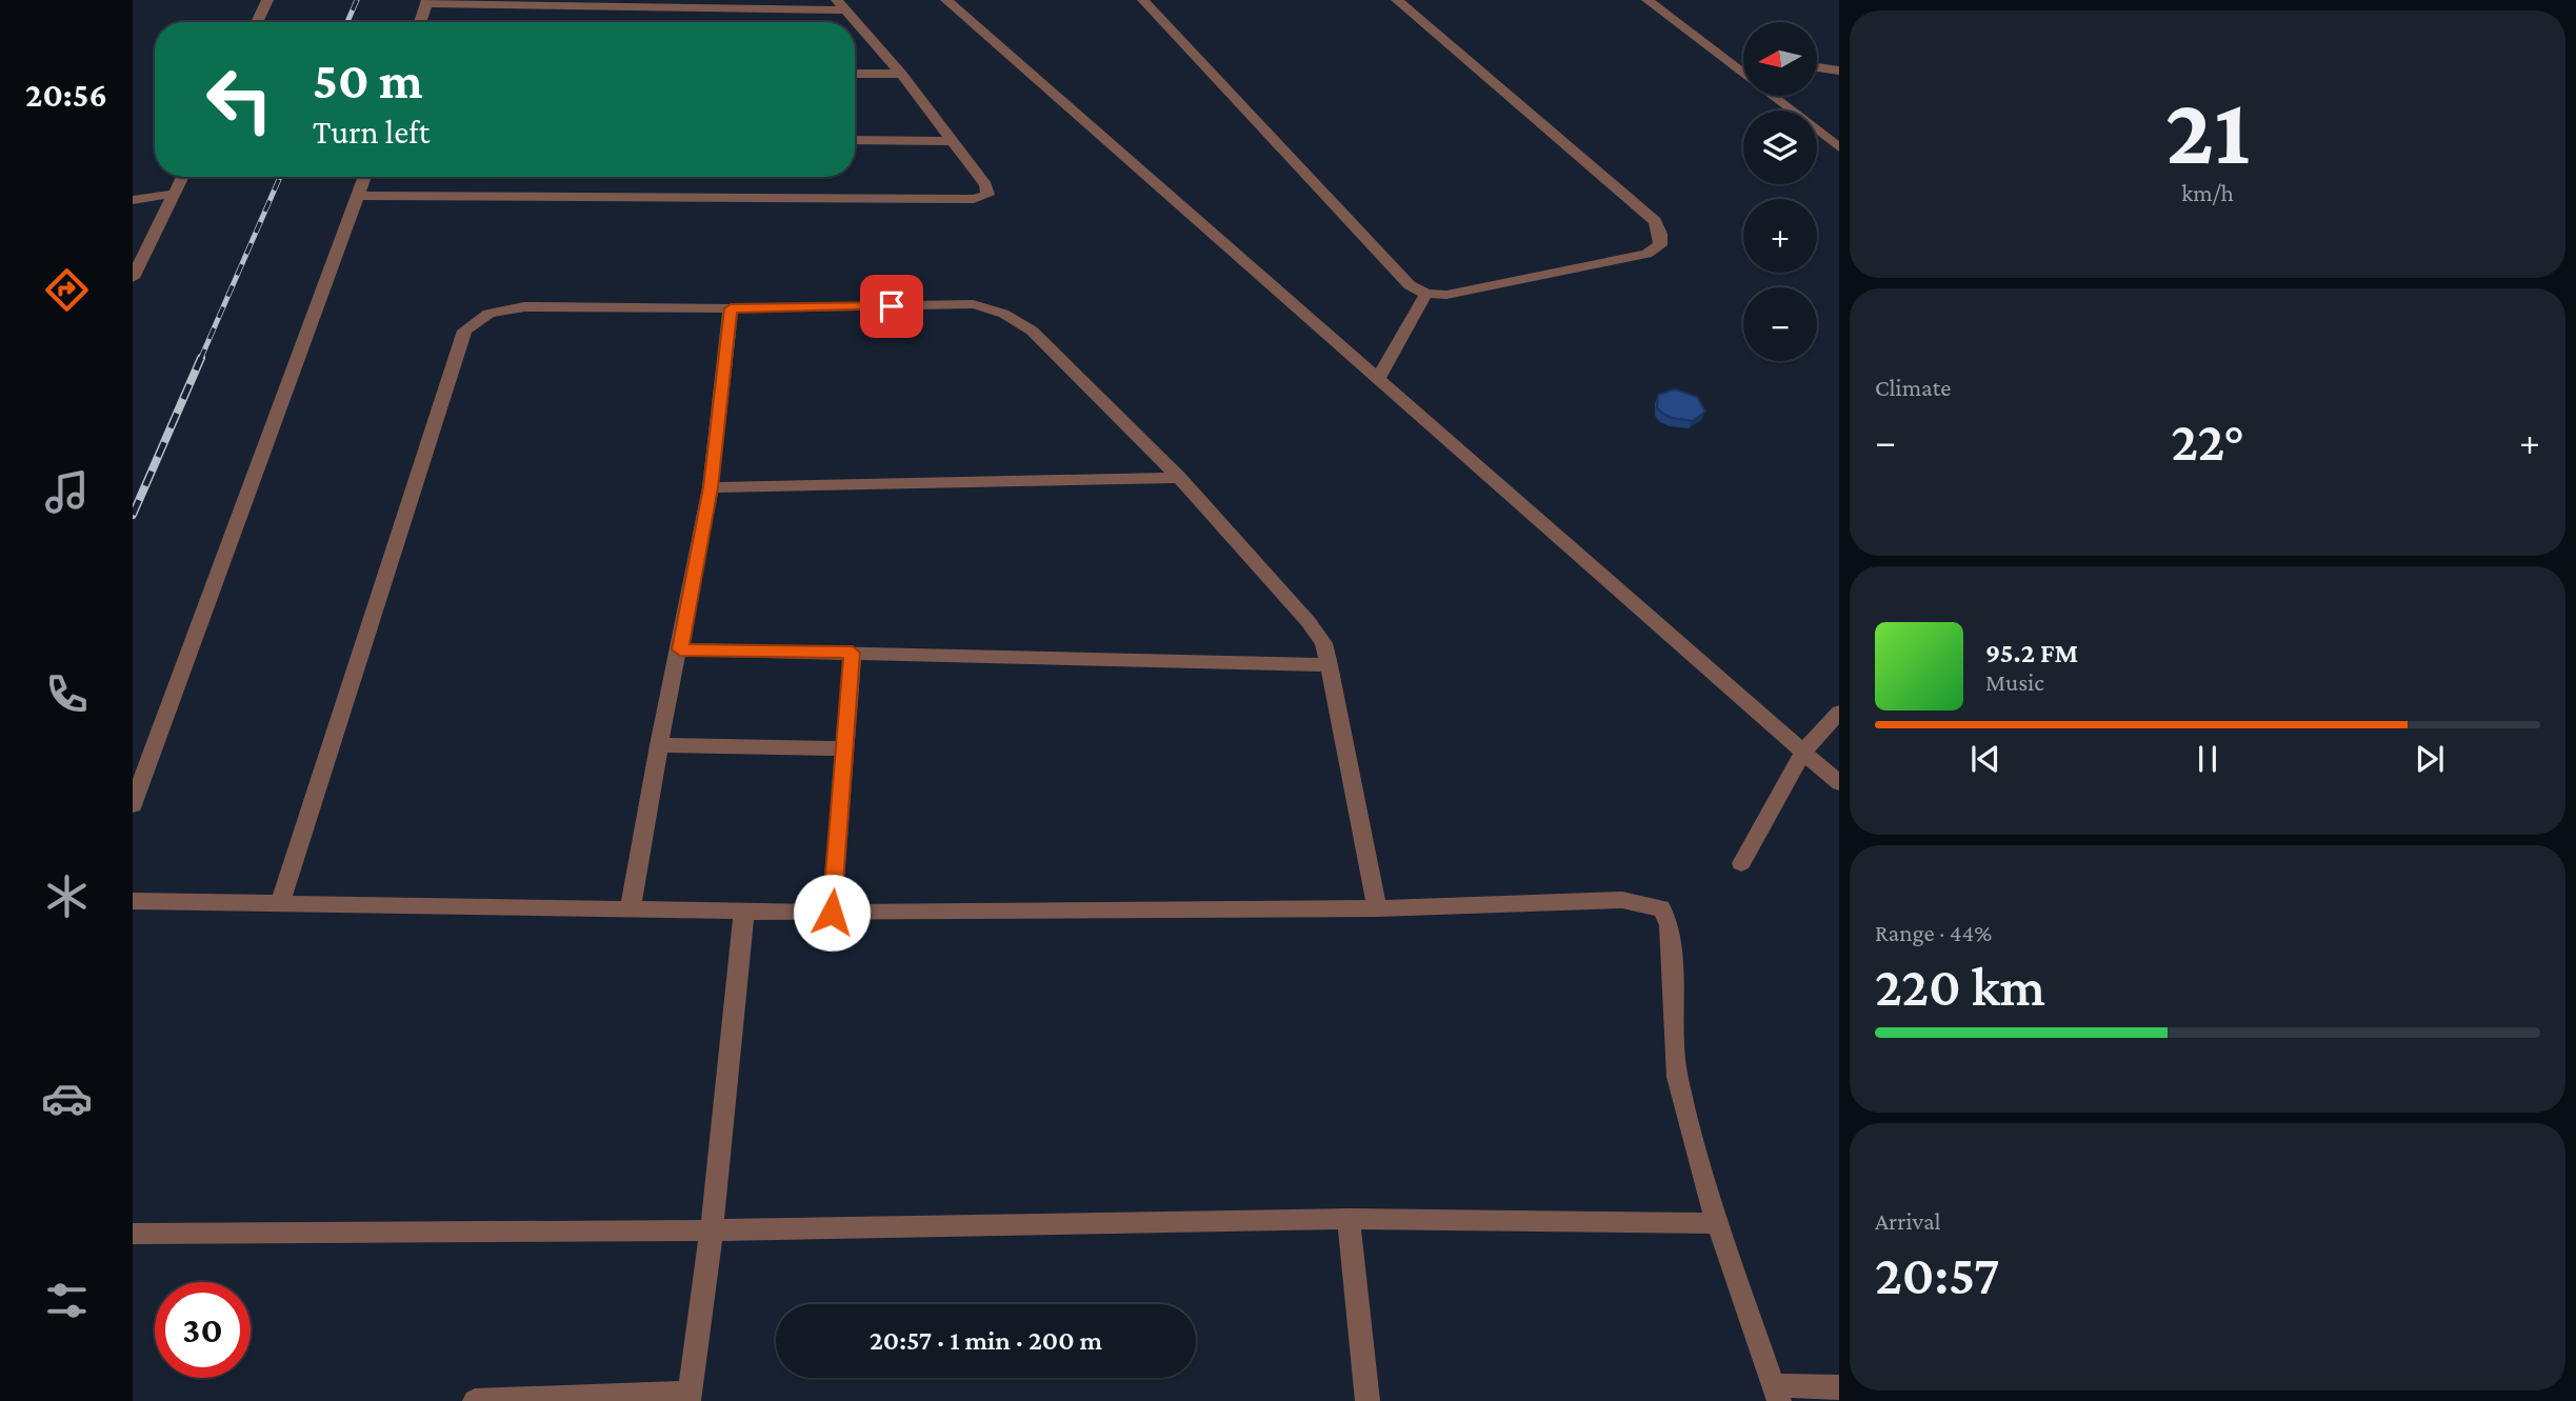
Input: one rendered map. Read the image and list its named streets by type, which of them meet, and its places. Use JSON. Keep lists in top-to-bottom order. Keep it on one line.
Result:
{"north":"left","page":{"tabs":"20:56","tile":[["21","km/h"],"Climate",["Range · 44%","220 km"],["Arrival","20:57"]],"map_buttons":["+","−"],"turn":["50 m","Turn left"],"heat":["−","22°","+"],"song":["95.2 FM","Music"],"limit":"30","trip":"20:57 · 1 min · 200 m"}}
